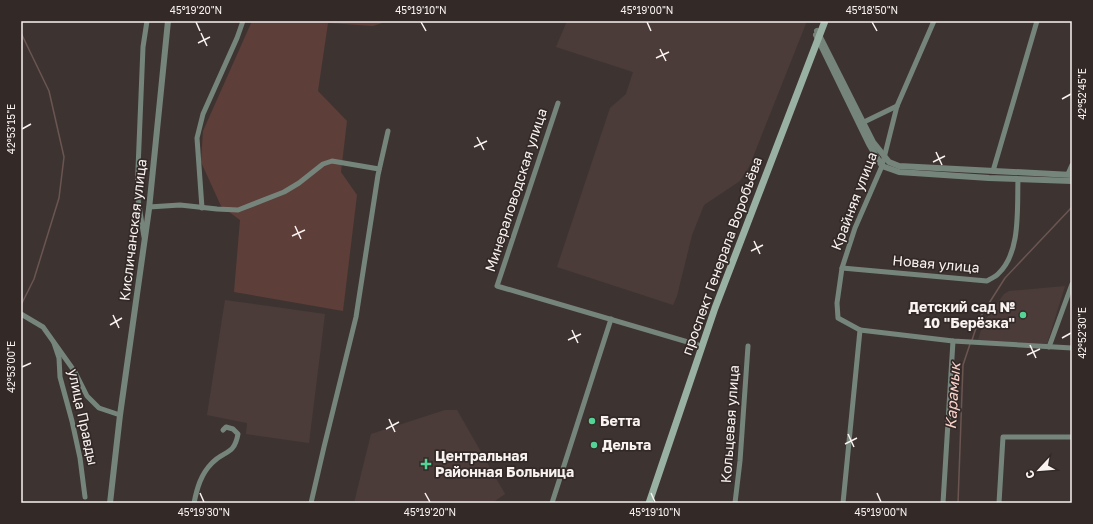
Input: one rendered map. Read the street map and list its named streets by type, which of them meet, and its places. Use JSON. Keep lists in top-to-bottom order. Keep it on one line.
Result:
{"streets":{"main road":["проспект Генерала Воробьёва"],"street":["Минераловодская улица","Крайняя улица","Кисличанская улица","Новая улица","улица Правды","Кольцевая улица"]},"crossings":[["Минераловодская улица","проспект Генерала Воробьёва"],["Крайняя улица","Новая улица"],["Кисличанская улица","улица Правды"]],"water":["Карамык"],"places":{"other":["Детский сад № 10 \"Берёзка\"","Бетта","Дельта"],"health":["Центральная Районная Больница"]},"north":"bottom left","coordinates":["45°19'20\"N","45°19'10\"N","45°19'00\"N","45°18'50\"N","42°52'45\"E","42°53'15\"E","42°52'30\"E","42°53'00\"E","45°19'30\"N"]}
